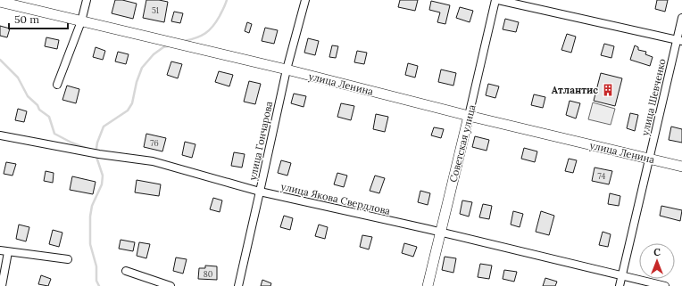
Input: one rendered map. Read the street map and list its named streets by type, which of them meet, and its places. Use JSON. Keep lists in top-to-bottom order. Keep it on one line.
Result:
{"streets":{"main road":["улица Ленина","Советская улица"],"street":["улица Шевченко","улица Гончарова","улица Якова Свердлова"]},"crossings":[["улица Ленина","улица Шевченко"],["улица Ленина","улица Гончарова"],["улица Ленина","Советская улица"],["улица Шевченко","улица Якова Свердлова"],["улица Гончарова","улица Якова Свердлова"],["Советская улица","улица Якова Свердлова"]],"places":{"building":["Атлантис"]},"house_numbers":["51","76","74","80"],"scale_bar":"50 m","north":"top"}
